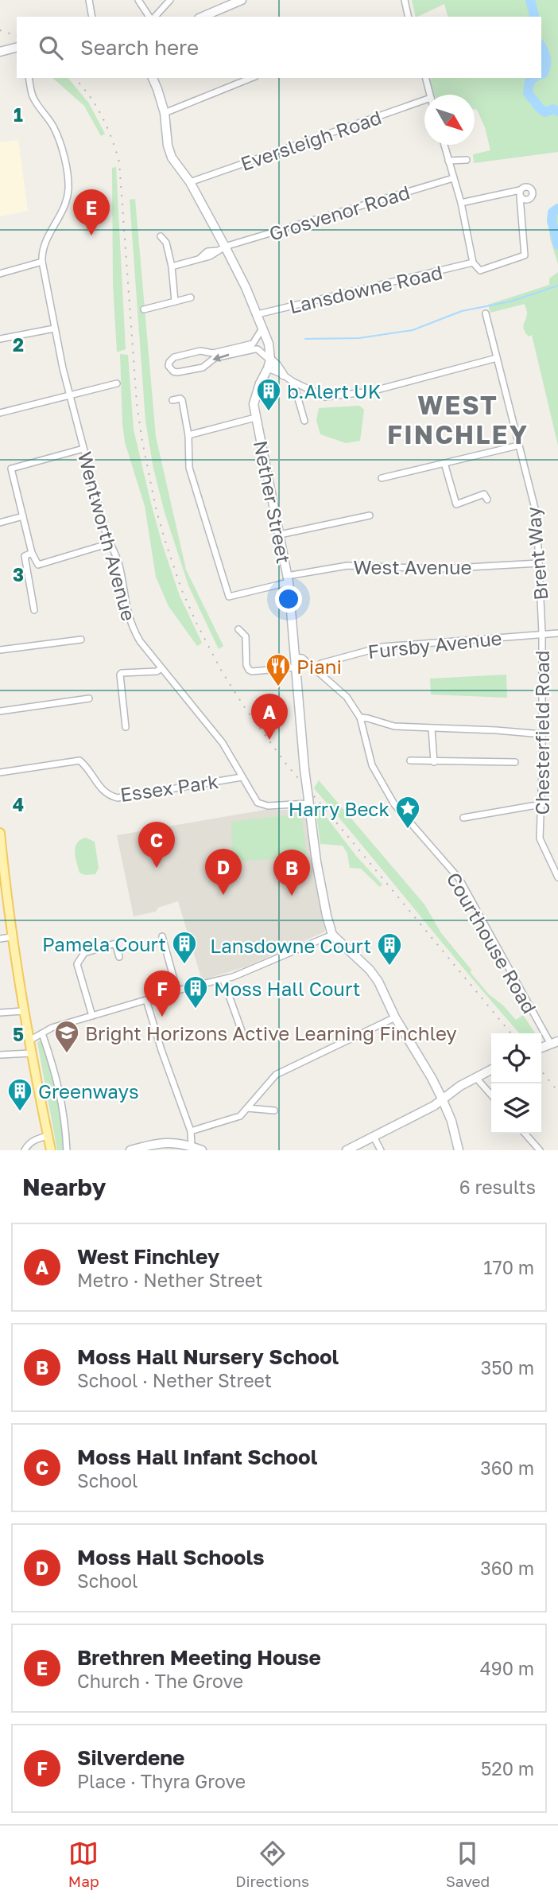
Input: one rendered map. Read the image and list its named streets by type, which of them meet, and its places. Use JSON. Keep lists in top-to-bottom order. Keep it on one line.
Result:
{"streets":{"street":["Eversleigh Road","Grosvenor Road","Lansdowne Road","Nether Street","Wentworth Avenue","Brent Way","West Avenue","Fursby Avenue","Chesterfield Road","Essex Park","Courthouse Road"]},"crossings":[["Eversleigh Road","Nether Street"],["Grosvenor Road","Nether Street"],["Lansdowne Road","Nether Street"],["Nether Street","West Avenue"],["Nether Street","Essex Park"],["Wentworth Avenue","Essex Park"],["Brent Way","West Avenue"],["Brent Way","Fursby Avenue"],["Brent Way","Chesterfield Road"],["Fursby Avenue","Chesterfield Road"]],"districts":["WEST FINCHLEY"],"places":{"building":["b.Alert UK","Pamela Court","Lansdowne Court","Moss Hall Court","Greenways"],"restaurant":["Piani"],"place":["Harry Beck"],"school or university":["Bright Horizons Active Learning Finchley"]},"north":"bottom right","page":{"search":"Search here","pins":["E","A","C","D","B","F"],"heading":["Nearby","6 results"],"list":[{"mark":"A","name":"West Finchley","note":"Metro · Nether Street","value":"170 m"},{"mark":"B","name":"Moss Hall Nursery School","note":"School · Nether Street","value":"350 m"},{"mark":"C","name":"Moss Hall Infant School","note":"School","value":"360 m"},{"mark":"D","name":"Moss Hall Schools","note":"School","value":"360 m"},{"mark":"E","name":"Brethren Meeting House","note":"Church · The Grove","value":"490 m"},{"mark":"F","name":"Silverdene","note":"Place · Thyra Grove","value":"520 m"}],"nav":["Map","Directions","Saved"]},"grid":{"rows":["1","2","3","4","5"]}}
